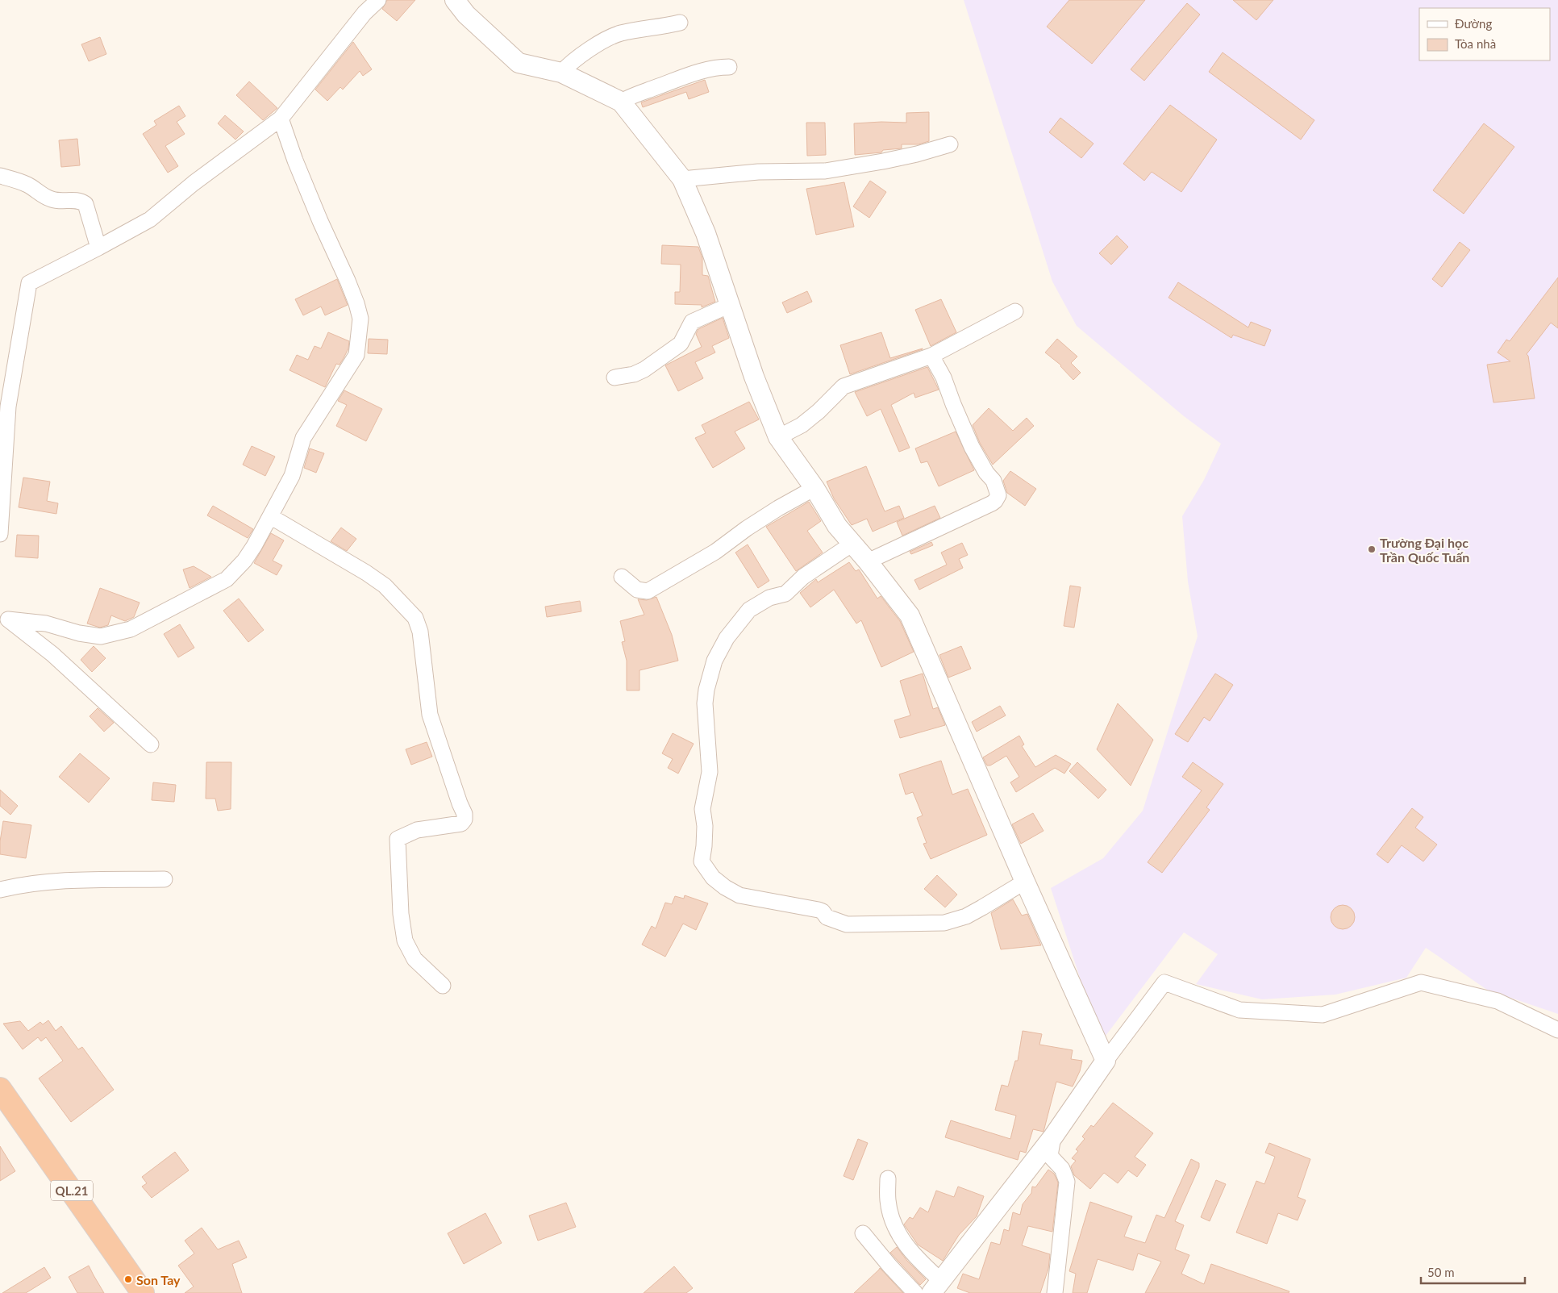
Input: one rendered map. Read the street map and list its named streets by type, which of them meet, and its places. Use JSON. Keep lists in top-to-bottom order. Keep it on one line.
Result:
{"streets":{"highway":["QL.21"]},"places":["Trường Đại học Trần Quốc Tuấn","Son Tay"],"legend":["Đường","Tòa nhà"],"scale_bar":"50 m"}
